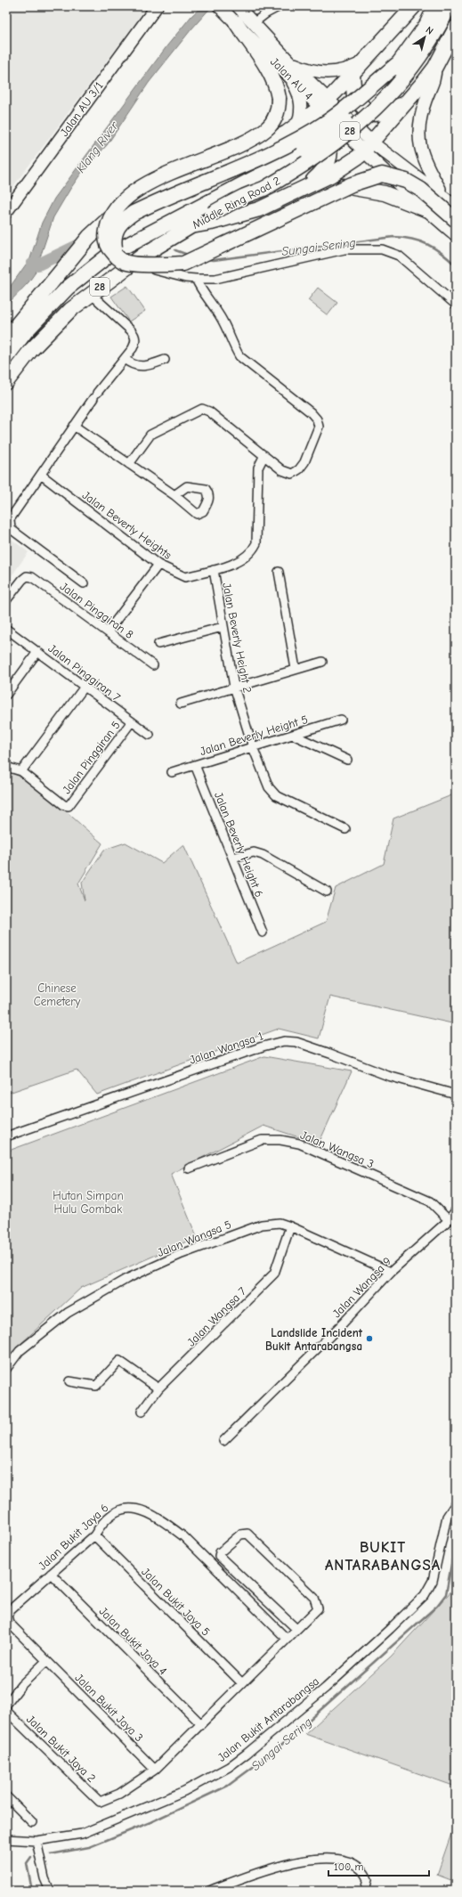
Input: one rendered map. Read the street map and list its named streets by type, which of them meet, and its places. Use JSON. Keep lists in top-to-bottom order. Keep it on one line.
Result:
{"streets":{"highway":["28","Middle Ring Road 2"],"street":["Jalan AU 4","Jalan AU 3/1","Jalan Beverly Heights","Jalan Pinggiran 8","Jalan Beverly Height 2","Jalan Pinggiran 7","Jalan Beverly Height 5","Jalan Pinggiran 5","Jalan Beverly Height 6","Jalan Wangsa 1","Jalan Wangsa 3","Jalan Wangsa 5","Jalan Wangsa 9","Jalan Wangsa 7","Jalan Bukit Jaya 6","Jalan Bukit Jaya 5","Jalan Bukit Jaya 4","Jalan Bukit Jaya 3","Jalan Bukit Antarabangsa","Jalan Bukit Jaya 2"]},"crossings":[["Jalan Beverly Heights","Jalan Beverly Height 2"],["Jalan Beverly Height 2","Jalan Beverly Height 5"],["Jalan Pinggiran 7","Jalan Pinggiran 5"],["Jalan Beverly Height 5","Jalan Beverly Height 6"],["Jalan Wangsa 3","Jalan Wangsa 9"],["Jalan Wangsa 5","Jalan Wangsa 9"],["Jalan Wangsa 5","Jalan Wangsa 7"],["Jalan Bukit Jaya 6","Jalan Bukit Jaya 5"],["Jalan Bukit Jaya 6","Jalan Bukit Jaya 4"],["Jalan Bukit Jaya 6","Jalan Bukit Jaya 3"],["Jalan Bukit Jaya 3","Jalan Bukit Jaya 2"]],"districts":["BUKIT ANTARABANGSA"],"water":["Klang River","Sungai Sering"],"parks":["Chinese Cemetery","Hutan Simpan Hulu Gombak"],"places":["Landslide Incident Bukit Antarabangsa"],"scale_bar":"100 m","north":"top right"}
